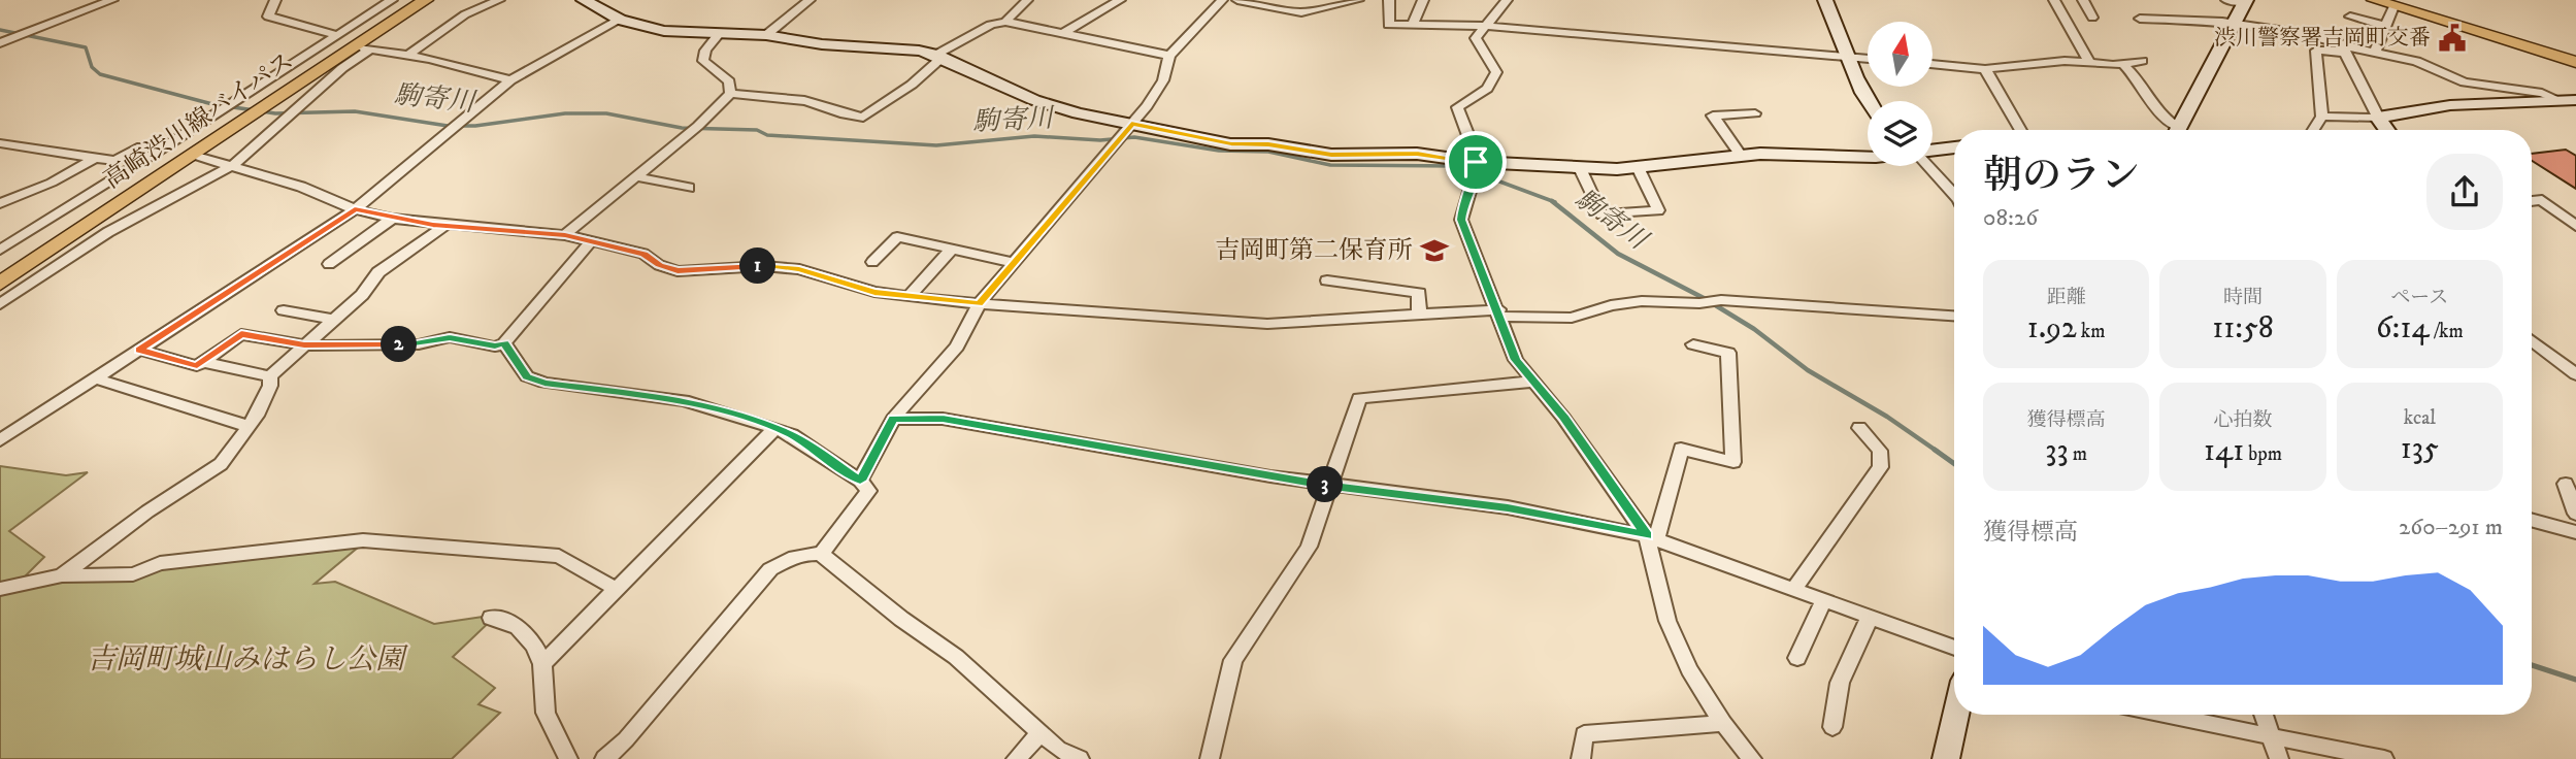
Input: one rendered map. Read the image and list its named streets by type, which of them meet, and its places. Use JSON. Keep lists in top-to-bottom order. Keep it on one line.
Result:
{"streets":{"main road":["高崎渋川線バイパス"]},"water":["駒寄川"],"parks":["吉岡町城山みはらし公園"],"places":{"public building":["渋川警察署吉岡町交番"],"school or university":["吉岡町第二保育所"]},"north":"top","page":{"heading":["朝のラン","08:26"],"pins":["1","2","3"],"stats":[["距離","1.92 km"],["時間","11:58"],["ペース","6:14 /km"],["獲得標高","33 m"],["心拍数","141 bpm"],["kcal","135"]],"chart":["獲得標高","260–291 m"]}}
